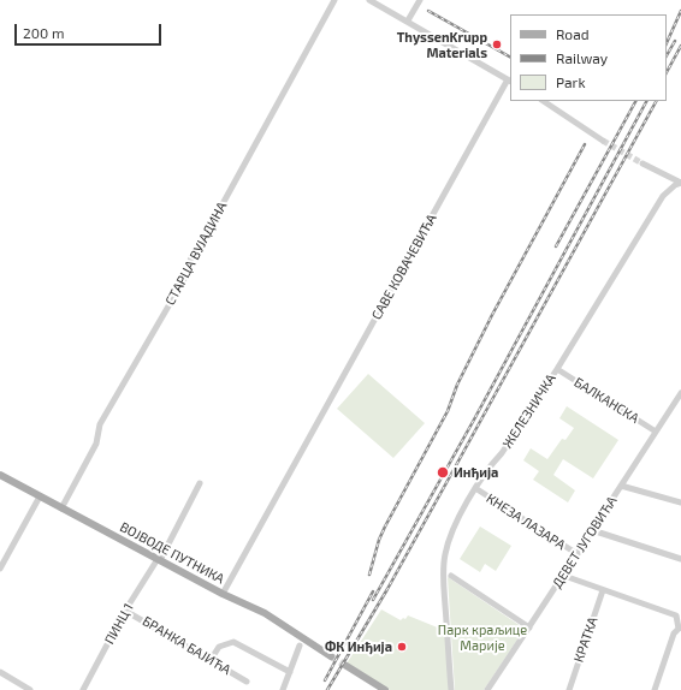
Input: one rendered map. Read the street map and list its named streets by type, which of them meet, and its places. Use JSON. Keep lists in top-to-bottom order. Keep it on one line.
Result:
{"streets":{"main road":["ВОЈВОДЕ ПУТНИКА"],"street":["СТАРЦА ВУЈАДИНА","САВЕ КОВАЧЕВИЋА","БАЛКАНСКА","ЖЕЛЕЗНИЧКА","КНЕЗА ЛАЗАРА","ДЕВЕТ ЈУГОВИЋА","ПИНЦ 1","КРАТКА","БРАНКА БАЈИЋА"]},"crossings":[["СТАРЦА ВУЈАДИНА","ВОЈВОДЕ ПУТНИКА"],["САВЕ КОВАЧЕВИЋА","ВОЈВОДЕ ПУТНИКА"],["БАЛКАНСКА","ЖЕЛЕЗНИЧКА"],["БАЛКАНСКА","ДЕВЕТ ЈУГОВИЋА"],["ЖЕЛЕЗНИЧКА","КНЕЗА ЛАЗАРА"],["КНЕЗА ЛАЗАРА","ДЕВЕТ ЈУГОВИЋА"],["ВОЈВОДЕ ПУТНИКА","ПИНЦ 1"],["ПИНЦ 1","БРАНКА БАЈИЋА"]],"parks":["Парк краљице Марије"],"places":["ThyssenKrupp Materials","Инђија","ФК Инђија"],"legend":["Road","Railway","Park"],"scale_bar":"200 m"}
